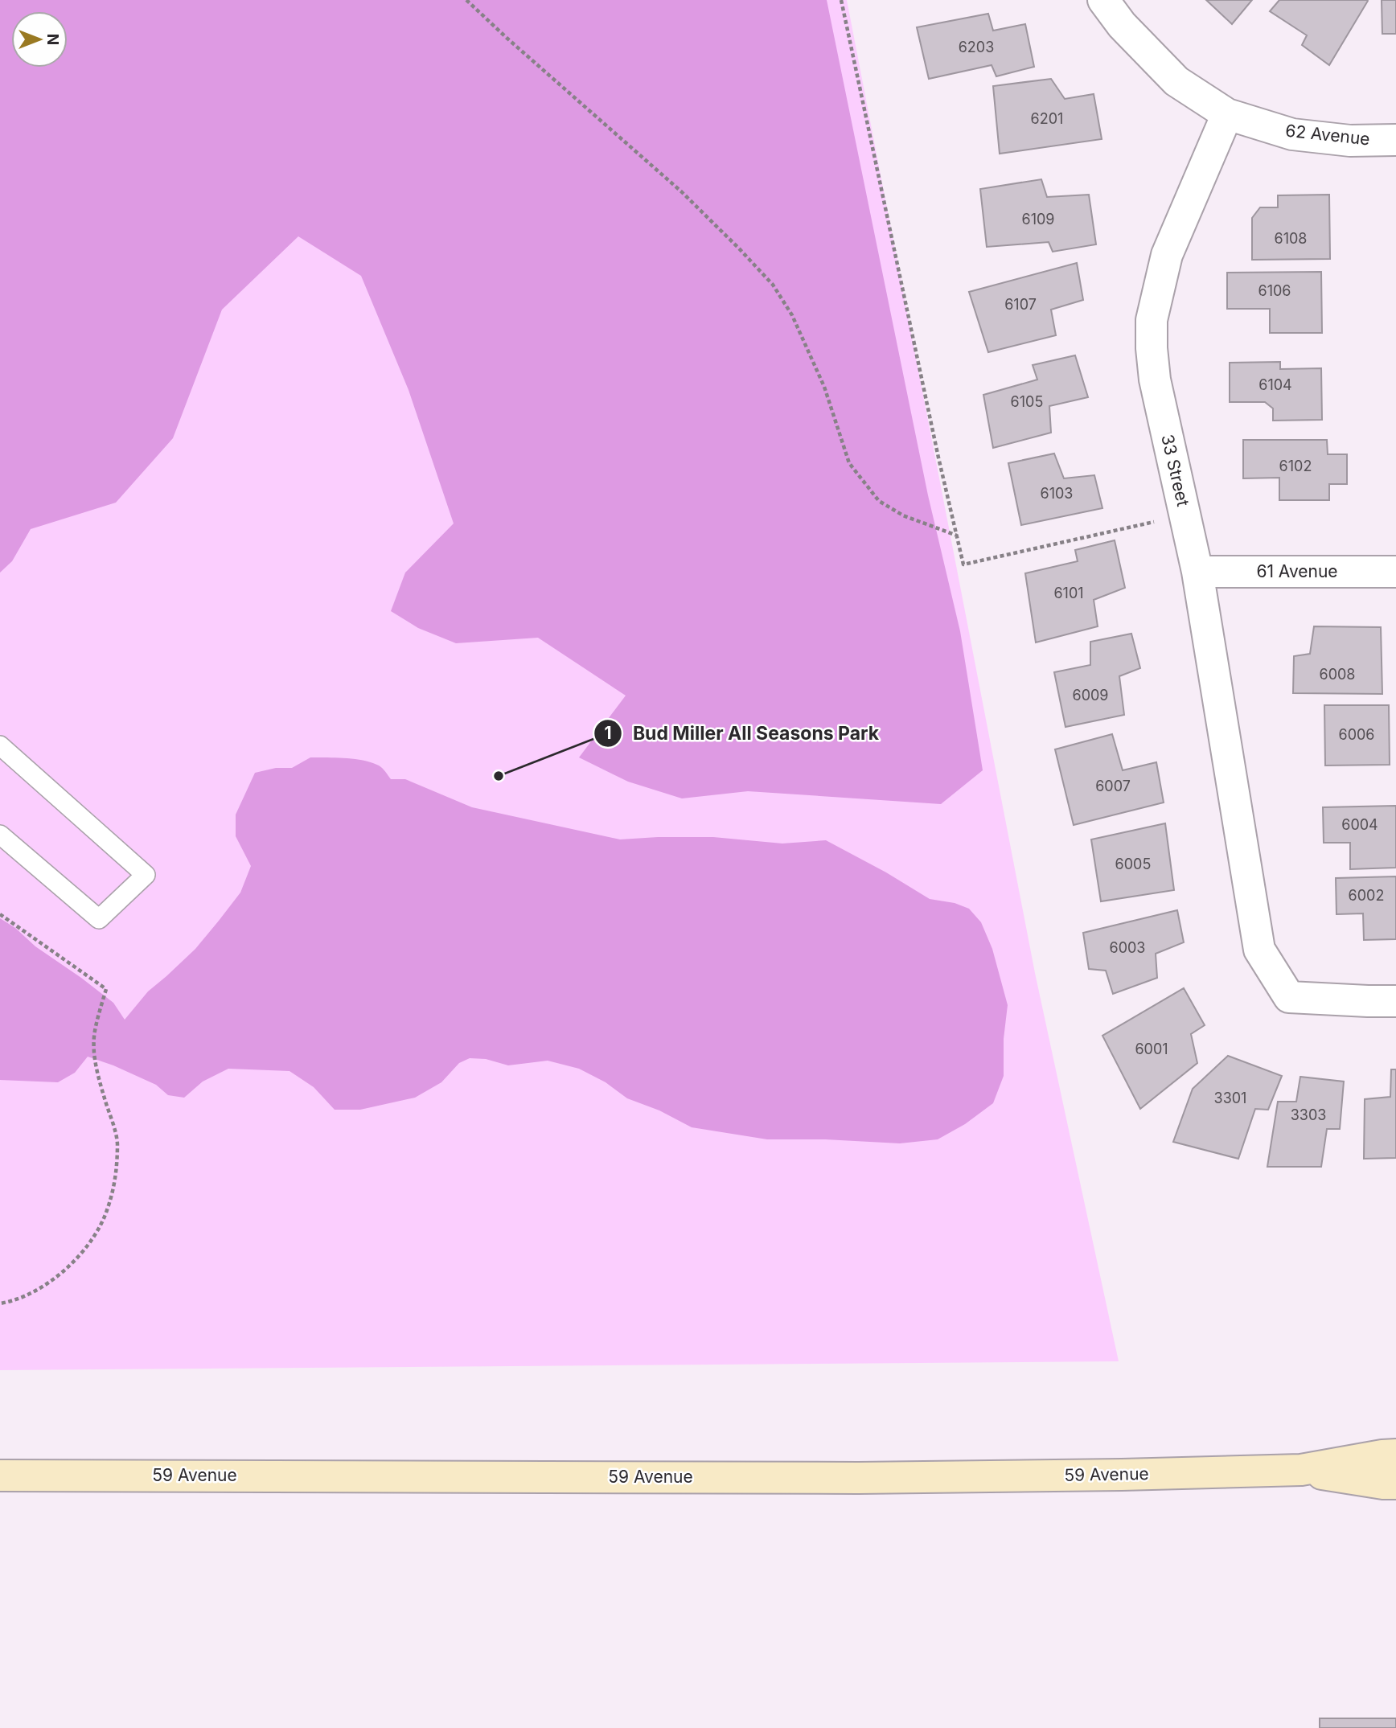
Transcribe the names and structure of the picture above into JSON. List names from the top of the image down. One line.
{"streets":{"main road":["59 Avenue"],"street":["62 Avenue","33 Street","61 Avenue"]},"crossings":[["62 Avenue","33 Street"],["33 Street","61 Avenue"]],"places":["Bud Miller All Seasons Park"],"house_numbers":["6203","6201","6109","6108","6106","6107","6104","6105","6102","6103","6101","6008","6009","6006","6007","6004","6005","6002","6003","6001","3301","3303"],"north":"right"}
